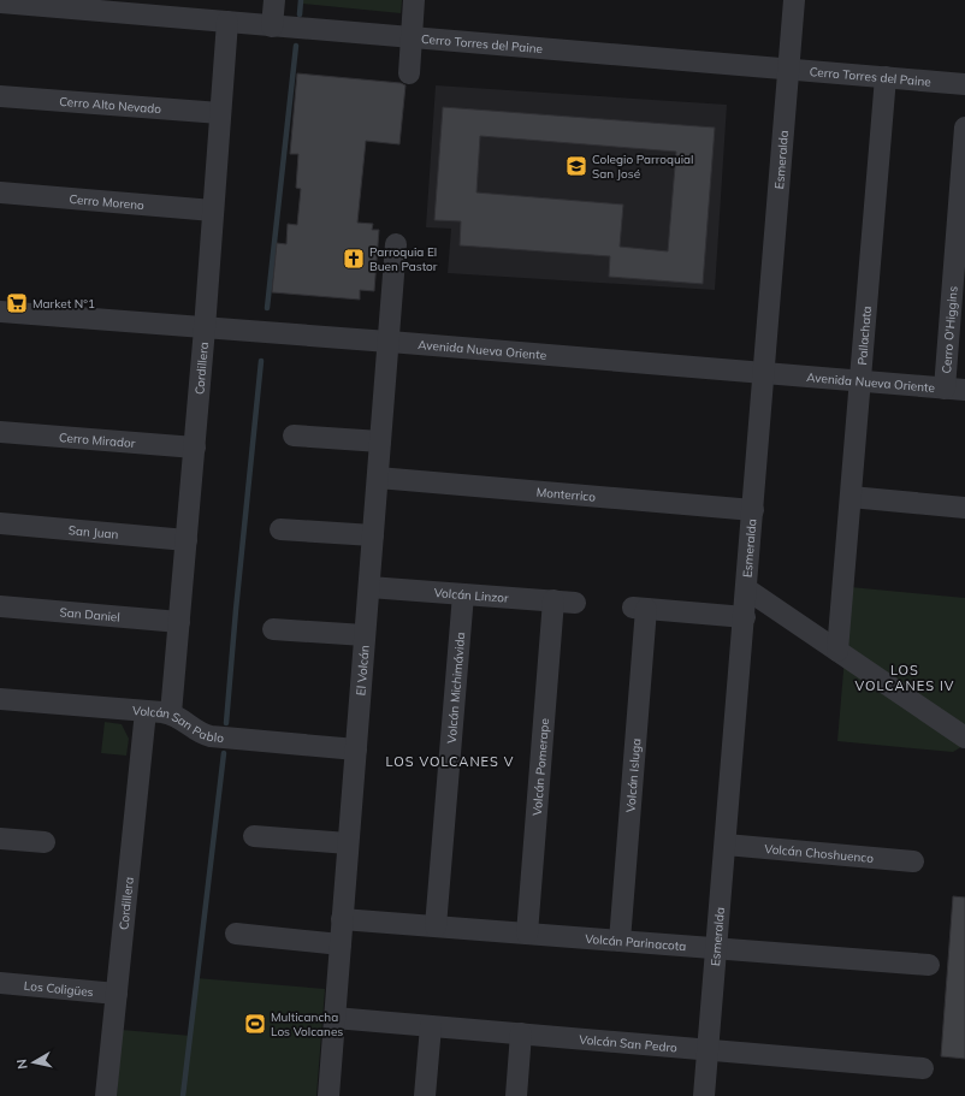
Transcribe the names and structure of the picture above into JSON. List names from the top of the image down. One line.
{"streets":{"street":["Cerro Torres del Paine","Cerro Alto Nevado","Esmeralda","Cerro Moreno","Cerro O'Higgins","Pallachata","Avenida Nueva Oriente","Cordillera","Cerro Mirador","Monterrico","San Juan","Volcán Linzor","San Daniel","El Volcán","Volcán Michimávida","Volcán San Pablo","Volcán Pomerape","Volcán Isluga","Volcán Choshuenco","Volcán Parinacota","Los Coligües","Volcán San Pedro"]},"crossings":[["Cerro Torres del Paine","Esmeralda"],["Cerro Torres del Paine","Pallachata"],["Cerro Torres del Paine","Cordillera"],["Cerro Alto Nevado","Cordillera"],["Esmeralda","Avenida Nueva Oriente"],["Esmeralda","Monterrico"],["Esmeralda","Volcán Isluga"],["Esmeralda","Volcán Choshuenco"],["Esmeralda","Volcán Parinacota"],["Esmeralda","Volcán San Pedro"],["Cerro Moreno","Cordillera"],["Cerro O'Higgins","Avenida Nueva Oriente"],["Pallachata","Avenida Nueva Oriente"],["Avenida Nueva Oriente","Cordillera"],["Avenida Nueva Oriente","El Volcán"],["Cordillera","Cerro Mirador"],["Cordillera","San Juan"],["Cordillera","San Daniel"],["Cordillera","Volcán San Pablo"],["Cordillera","Los Coligües"],["Monterrico","El Volcán"],["Volcán Linzor","El Volcán"],["Volcán Linzor","Volcán Michimávida"],["Volcán Linzor","Volcán Pomerape"],["El Volcán","Volcán San Pablo"],["El Volcán","Volcán Parinacota"],["El Volcán","Volcán San Pedro"],["Volcán Michimávida","Volcán Parinacota"],["Volcán Pomerape","Volcán Parinacota"],["Volcán Isluga","Volcán Parinacota"]],"districts":["LOS VOLCANES IV","LOS VOLCANES V"],"places":{"school or university":["Colegio Parroquial San José"],"church":["Parroquia El Buen Pastor"],"supermarket":["Market N°1"],"sports":["Multicancha Los Volcanes"]},"north":"left"}
